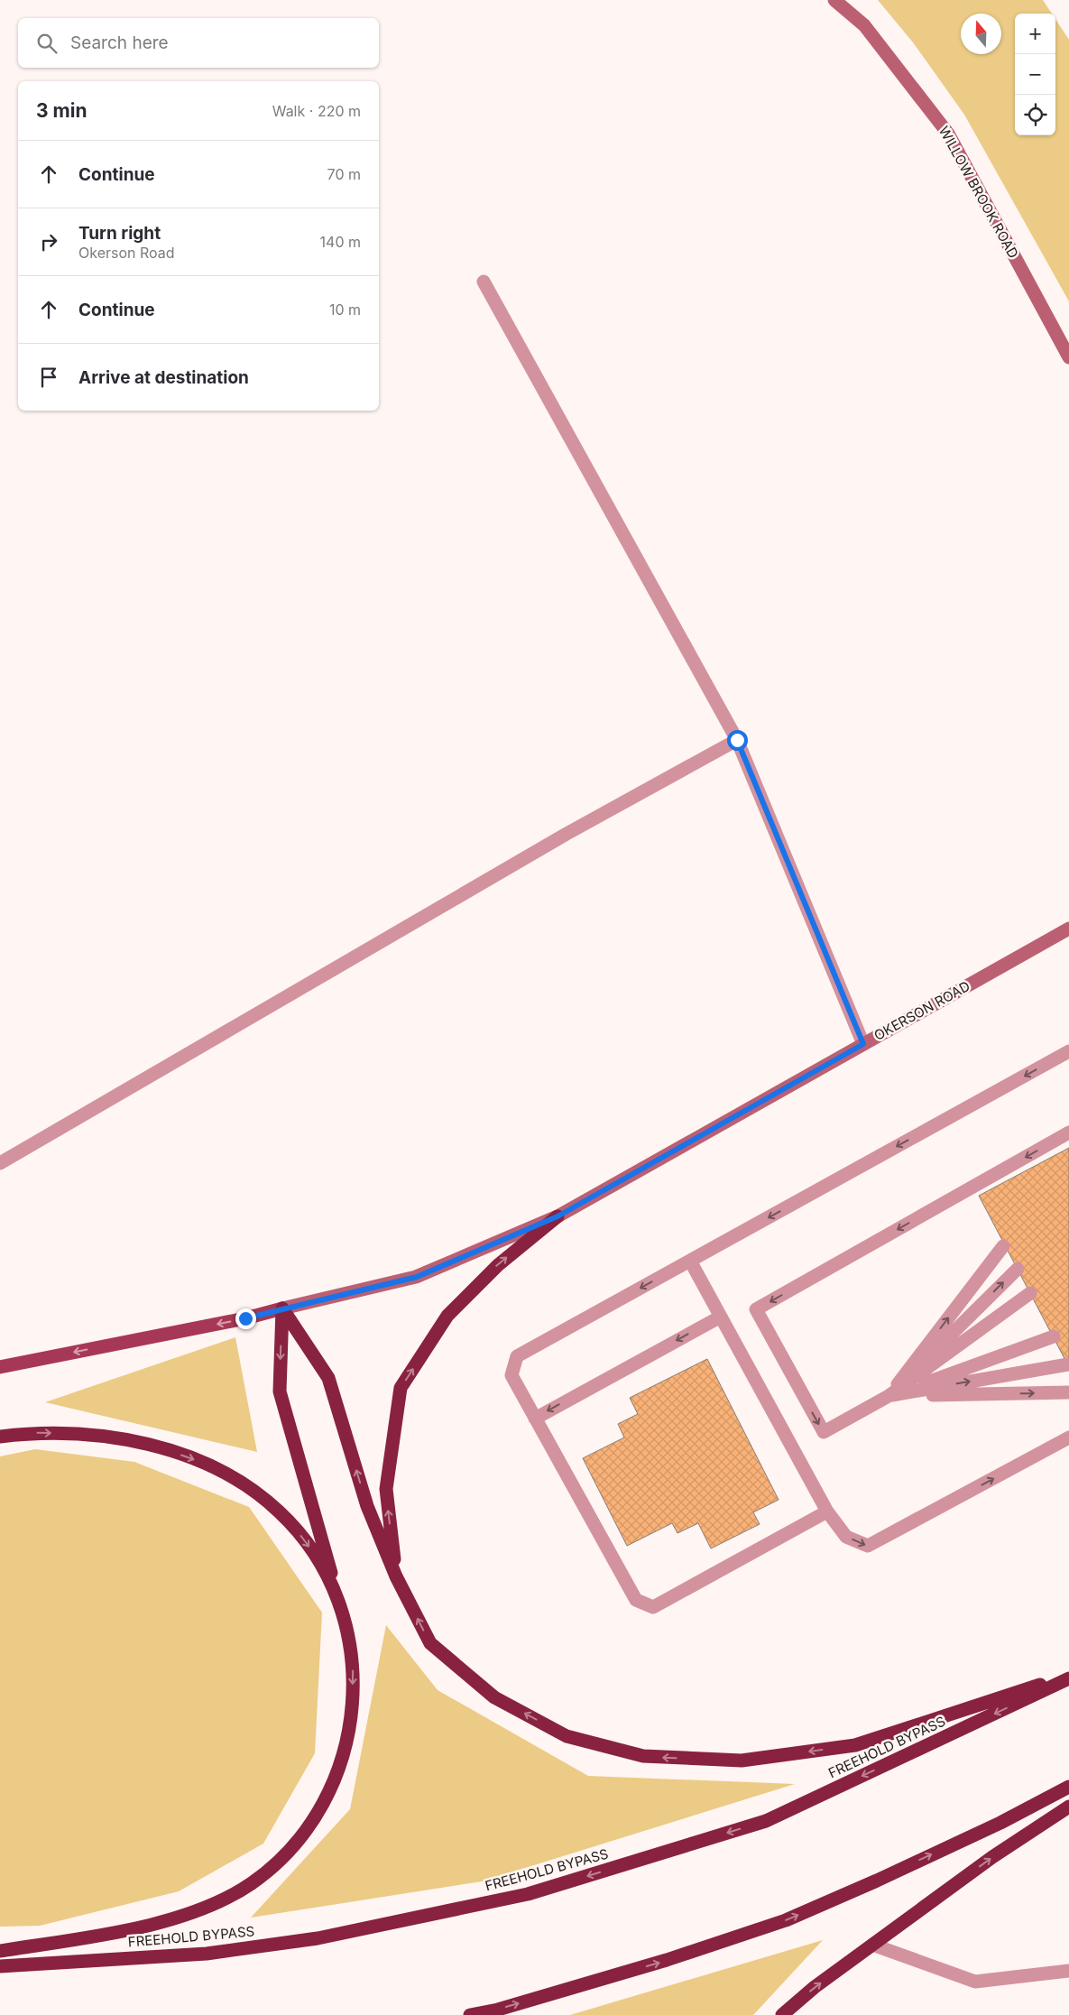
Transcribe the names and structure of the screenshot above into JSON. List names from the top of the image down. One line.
{"streets":{"highway":["FREEHOLD BYPASS"],"street":["WILLOW BROOK ROAD","OKERSON ROAD"]},"north":"top","page":{"map_buttons":["+","−"],"search":"Search here","heading":["3 min","Walk · 220 m"],"list":[["Continue","70 m"],["Turn right","Okerson Road","140 m"],["Continue","10 m"],"Arrive at destination"]}}
